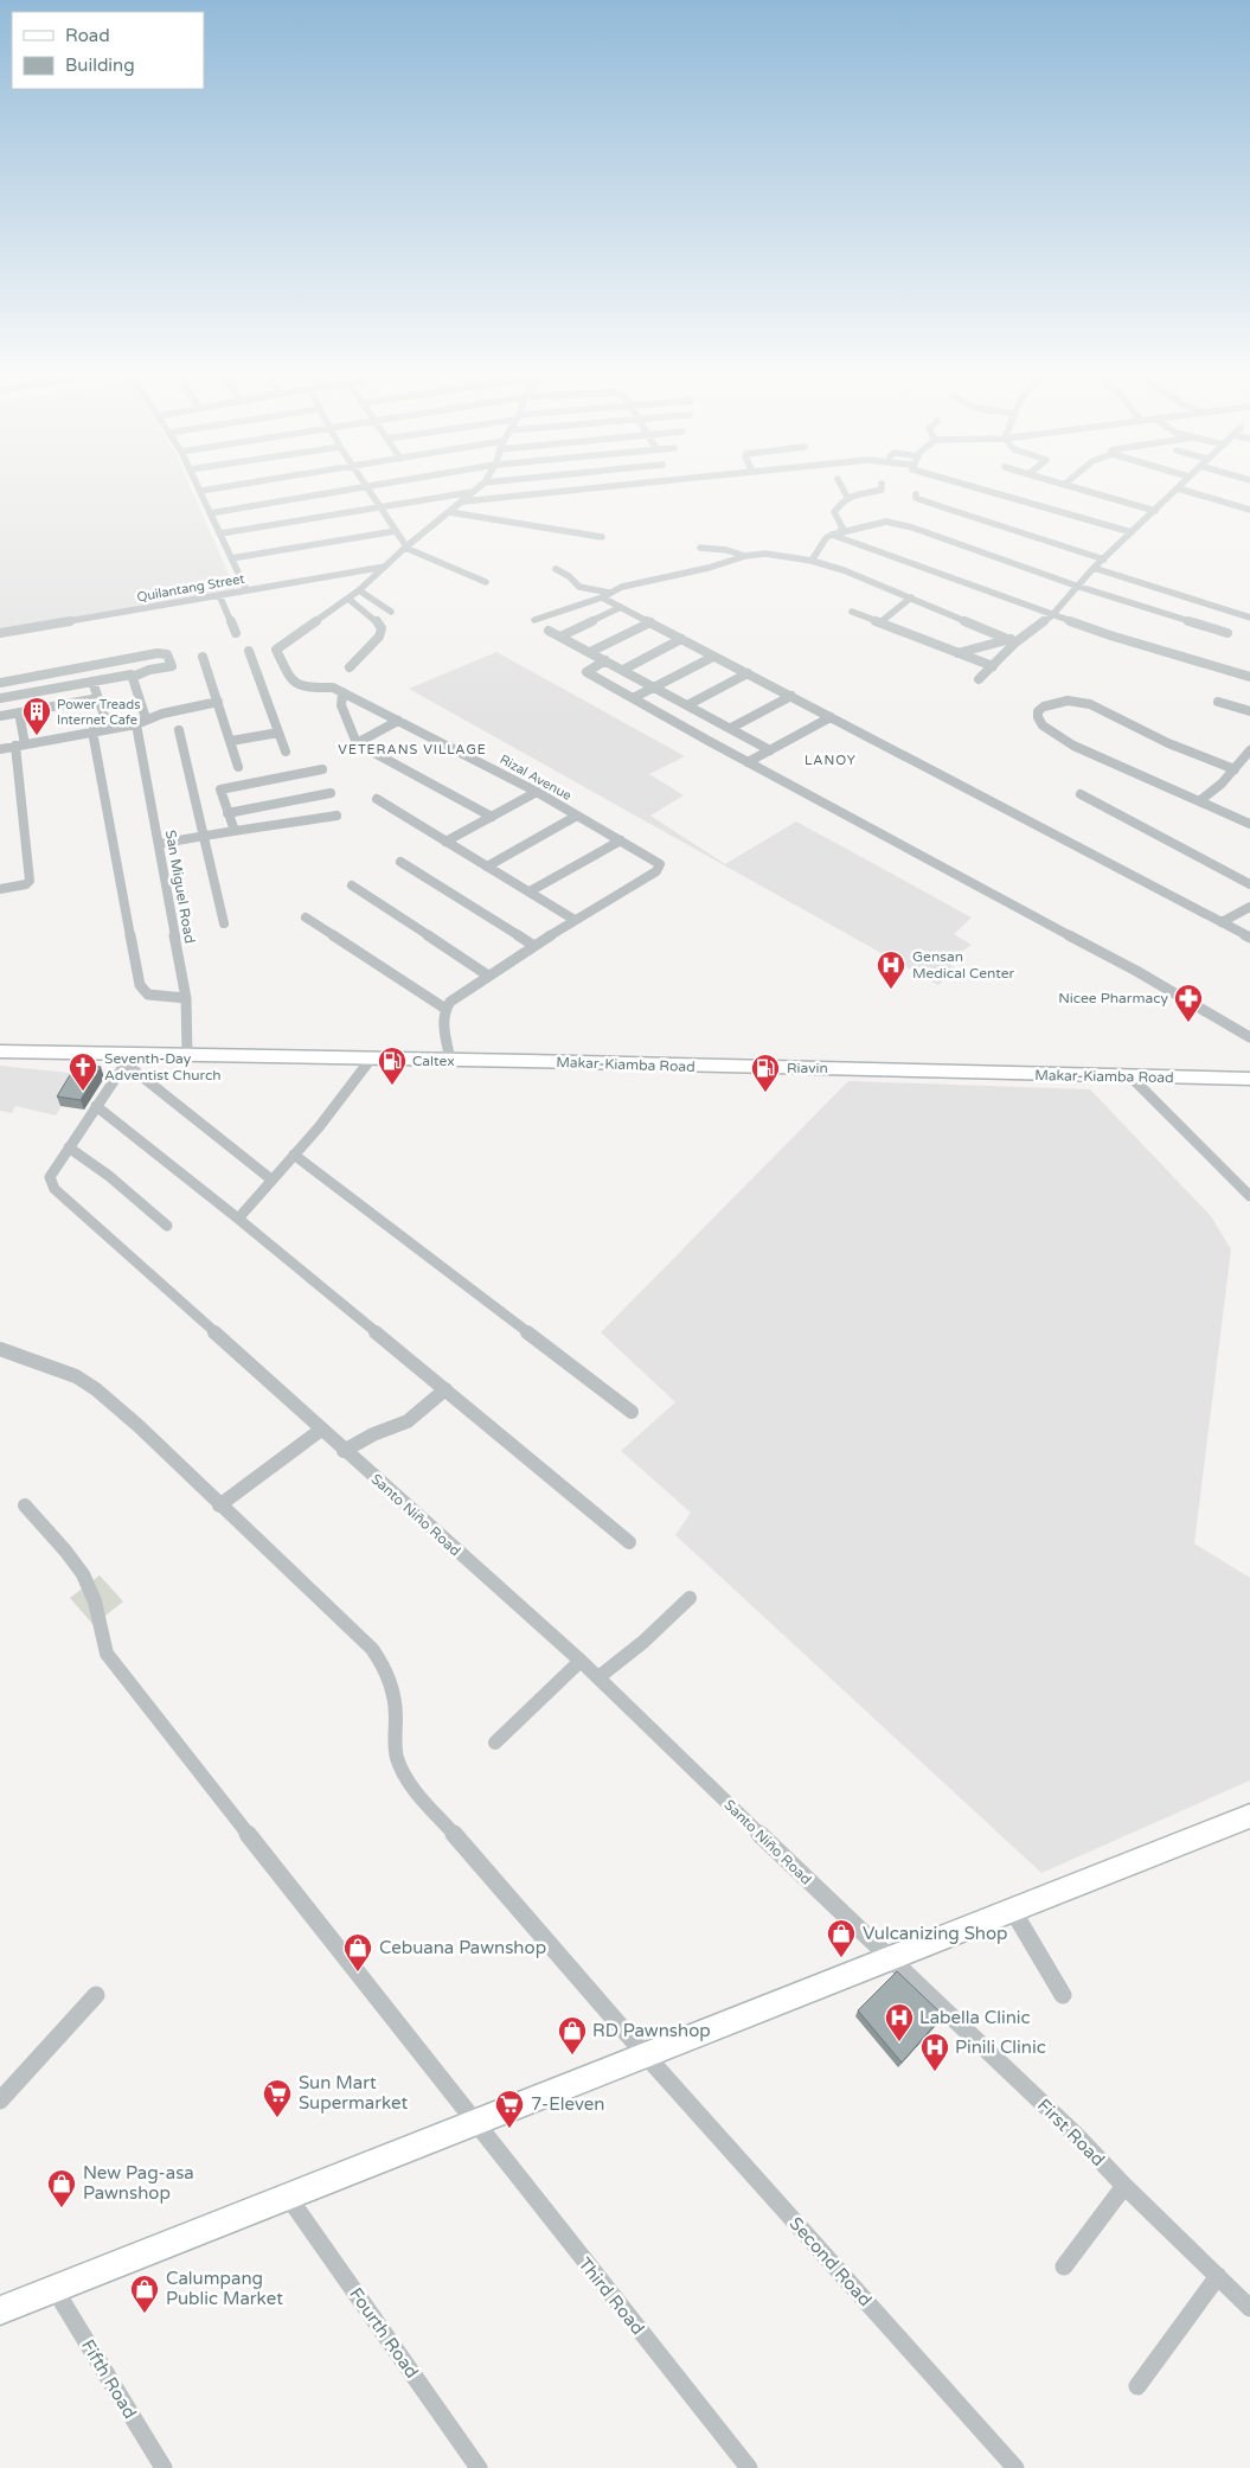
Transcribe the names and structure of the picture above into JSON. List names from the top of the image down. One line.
{"streets":{"main road":["Makar-Kiamba Road"],"street":["Quilantang Street","Rizal Avenue","San Miguel Road","Santo Niño Road","First Road","Second Road","Third Road","Fourth Road","Fifth Road"]},"crossings":[["San Miguel Road","Makar-Kiamba Road"],["Makar-Kiamba Road","Santo Niño Road"],["Santo Niño Road","First Road"]],"districts":["VETERANS VILLAGE","LANOY"],"places":{"building":["Power Treads Internet Cafe"],"hospital":["Gensan Medical Center","Labella Clinic","Pinili Clinic"],"pharmacy":["Nicee Pharmacy"],"fuel station":["Caltex","Riavin"],"church":["Seventh-Day Adventist Church"],"shop":["Vulcanizing Shop","Cebuana Pawnshop","RD Pawnshop","New Pag-asa Pawnshop","Calumpang Public Market"],"supermarket":["Sun Mart Supermarket","7-Eleven"]},"legend":["Road","Building"]}
